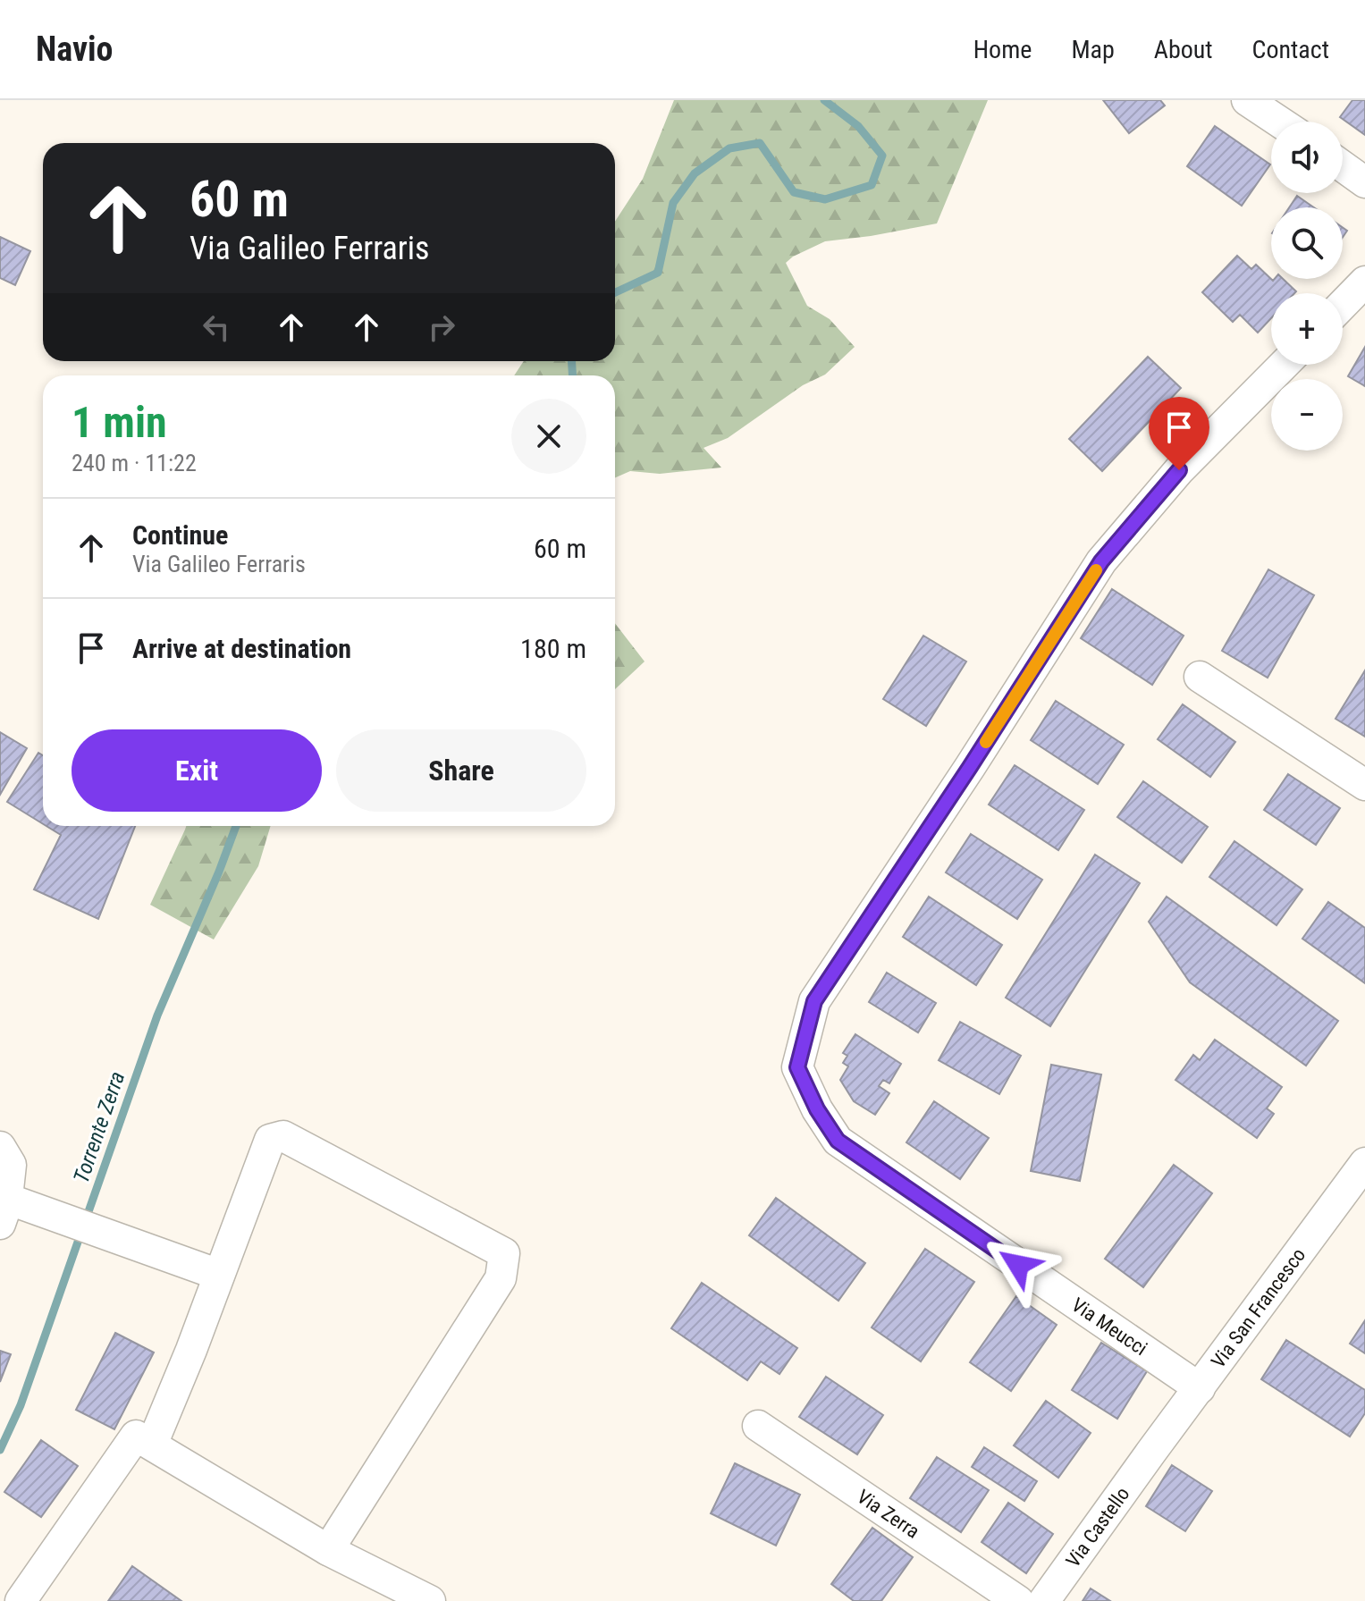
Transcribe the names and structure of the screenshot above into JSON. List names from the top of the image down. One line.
{"streets":{"street":["Via San Francesco","Via Meucci","Via Zerra","Via Castello"]},"crossings":[["Via San Francesco","Via Meucci"],["Via San Francesco","Via Castello"]],"water":["Torrente Zerra"],"page":{"header":"Navio","nav":["Home","Map","About","Contact"],"map_buttons":["+","−"],"turn":["60 m","Via Galileo Ferraris"],"heading":["1 min","240 m · 11:22"],"list":[{"name":"Continue","note":"Via Galileo Ferraris","value":"60 m"},{"name":"Arrive at destination","value":"180 m"}],"buttons":["Exit","Share"]}}
